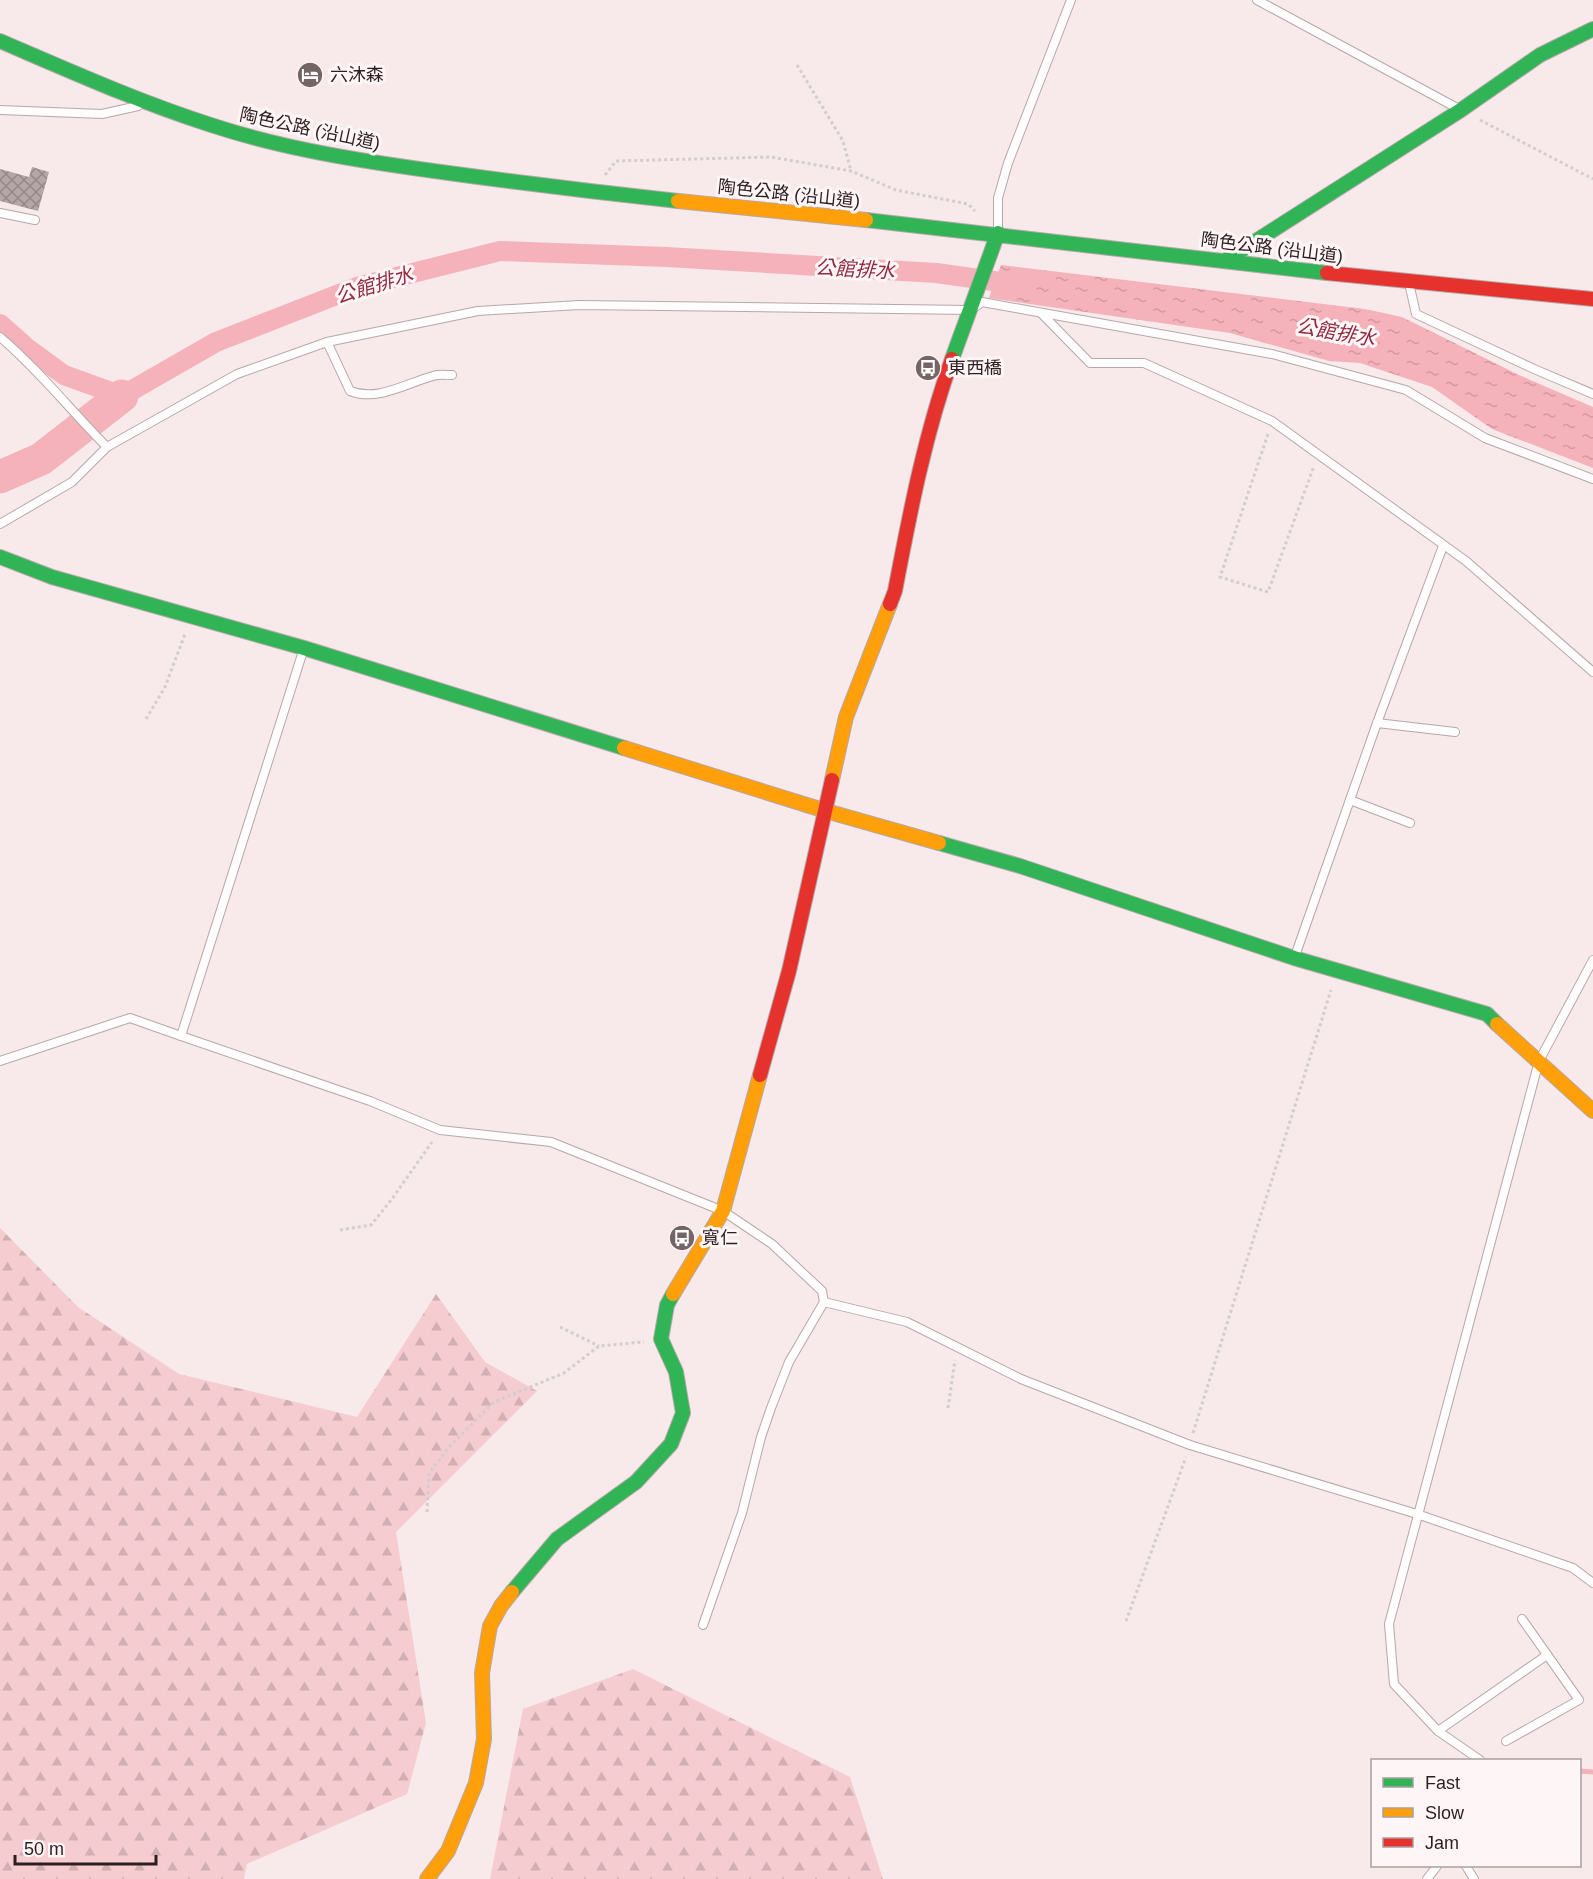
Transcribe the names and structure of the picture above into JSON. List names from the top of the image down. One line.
{"streets":{"street":["陶色公路 (沿山道)"]},"water":["公館排水"],"places":{"hotel":["六沐森"],"bus stop":["東西橋","寬仁"]},"legend":["Fast","Slow","Jam"],"scale_bar":"50 m"}
